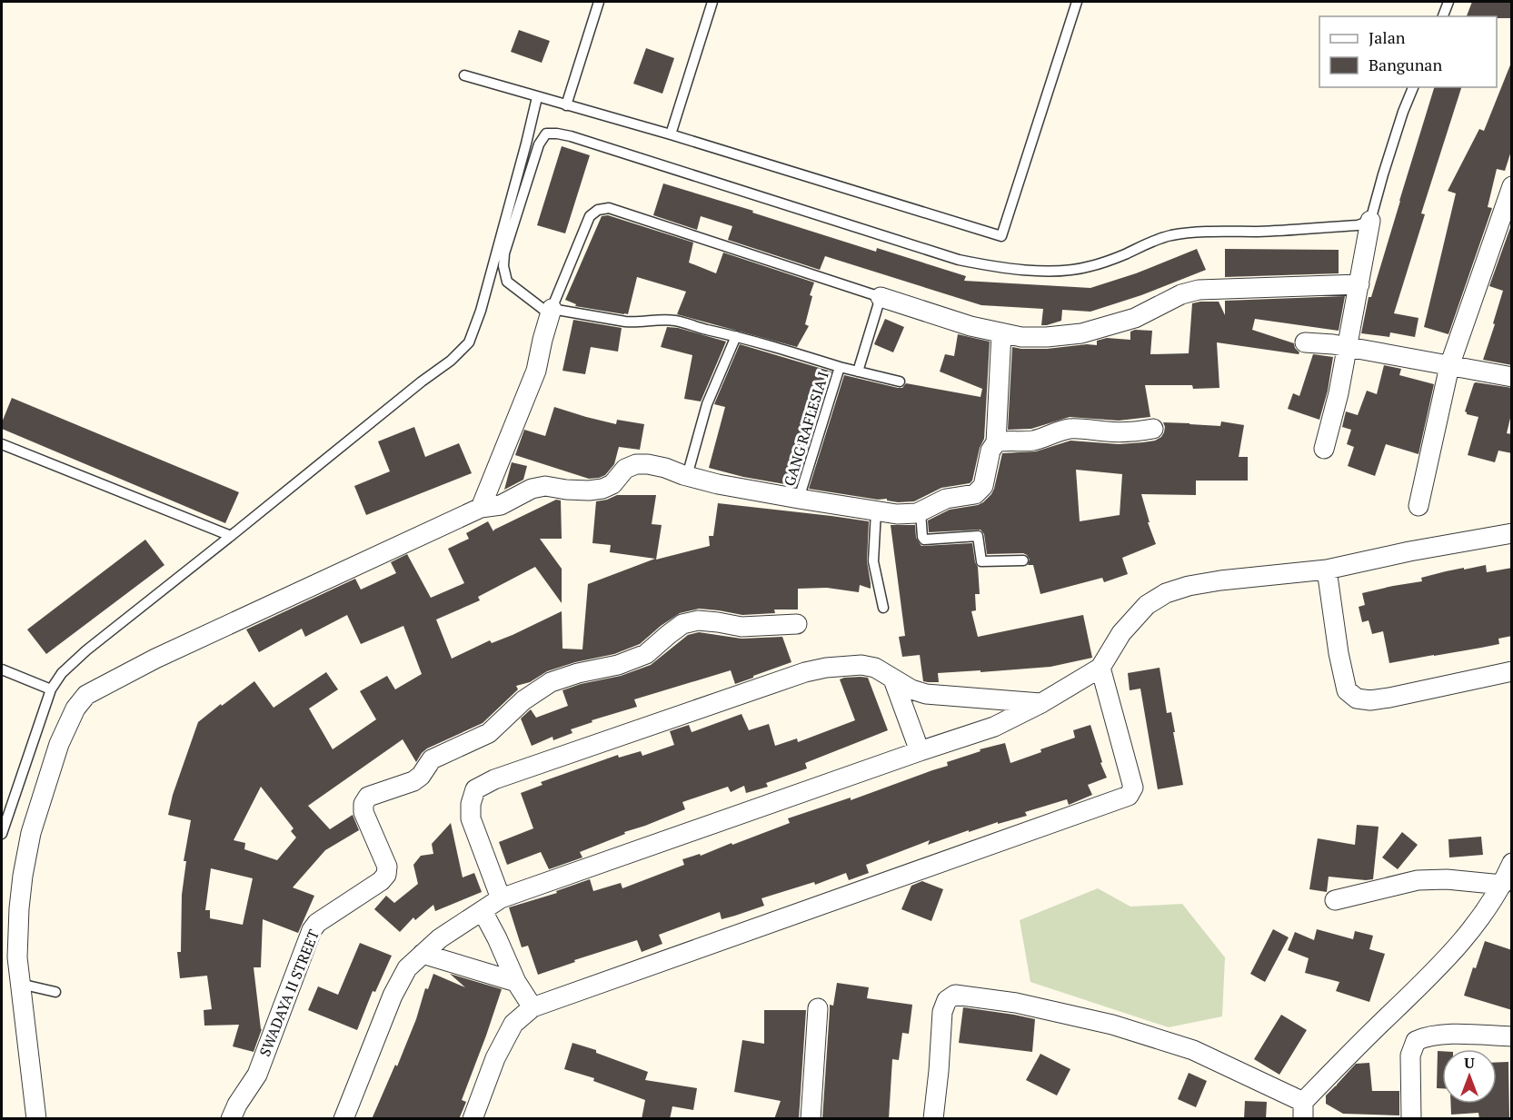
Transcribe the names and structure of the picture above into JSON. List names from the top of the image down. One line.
{"streets":{"street":["SWADAYA II STREET"],"lane":["GANG RAFLESIA I"]},"legend":["Jalan","Bangunan"],"north":"top"}
